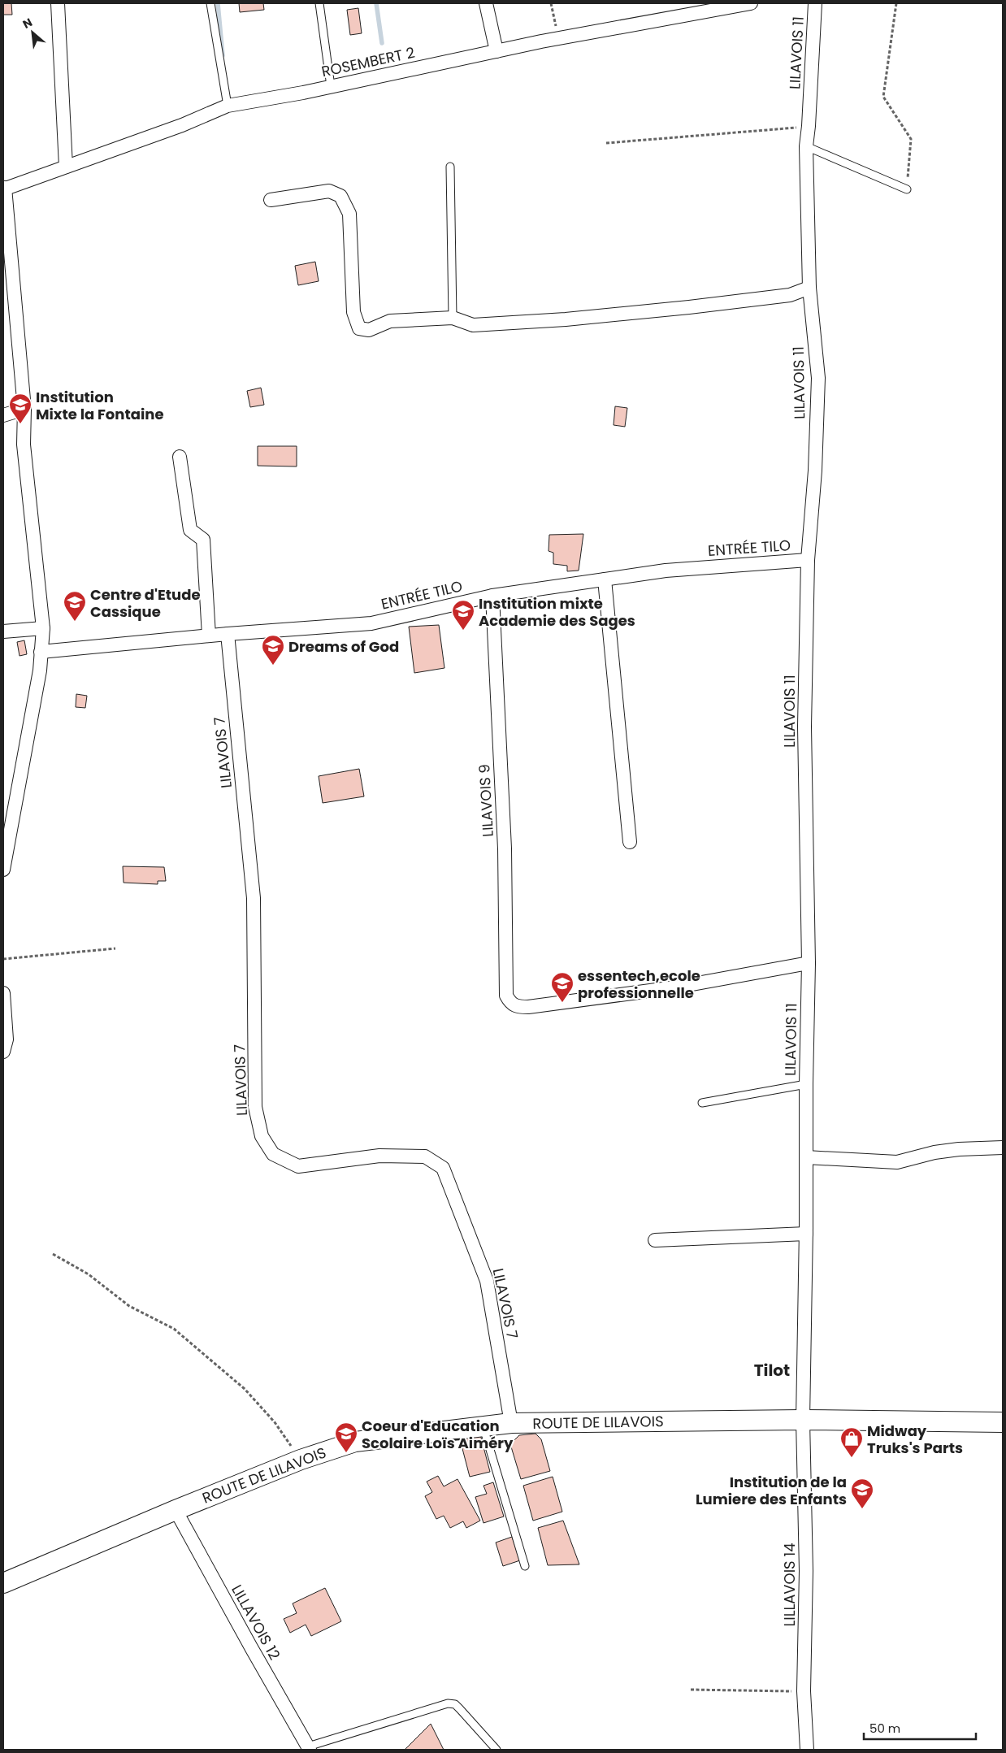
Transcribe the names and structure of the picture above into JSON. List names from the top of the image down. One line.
{"streets":{"main road":["ROUTE DE LILAVOIS"],"street":["LILAVOIS 11","ROSEMBERT 2","ENTRÉE TILO","LILAVOIS 7","LILAVOIS 9","LILLAVOIS 14","LILLAVOIS 12"]},"crossings":[["LILAVOIS 11","ENTRÉE TILO"],["LILAVOIS 11","LILAVOIS 9"],["LILAVOIS 11","ROUTE DE LILAVOIS"],["LILAVOIS 11","LILLAVOIS 14"],["ENTRÉE TILO","LILAVOIS 7"],["ENTRÉE TILO","LILAVOIS 9"],["LILAVOIS 7","ROUTE DE LILAVOIS"],["ROUTE DE LILAVOIS","LILLAVOIS 14"],["ROUTE DE LILAVOIS","LILLAVOIS 12"]],"districts":["Tilot"],"places":{"school or university":["Institution Mixte la Fontaine","Centre d'Etude Cassique","Institution mixte Academie des Sages","Dreams of God","essentech,ecole professionnelle","Coeur d'Education Scolaire Loïs Aiméry","Institution de la Lumiere des Enfants"],"shop":["Midway Truks's Parts"]},"scale_bar":"50 m","north":"top left"}
